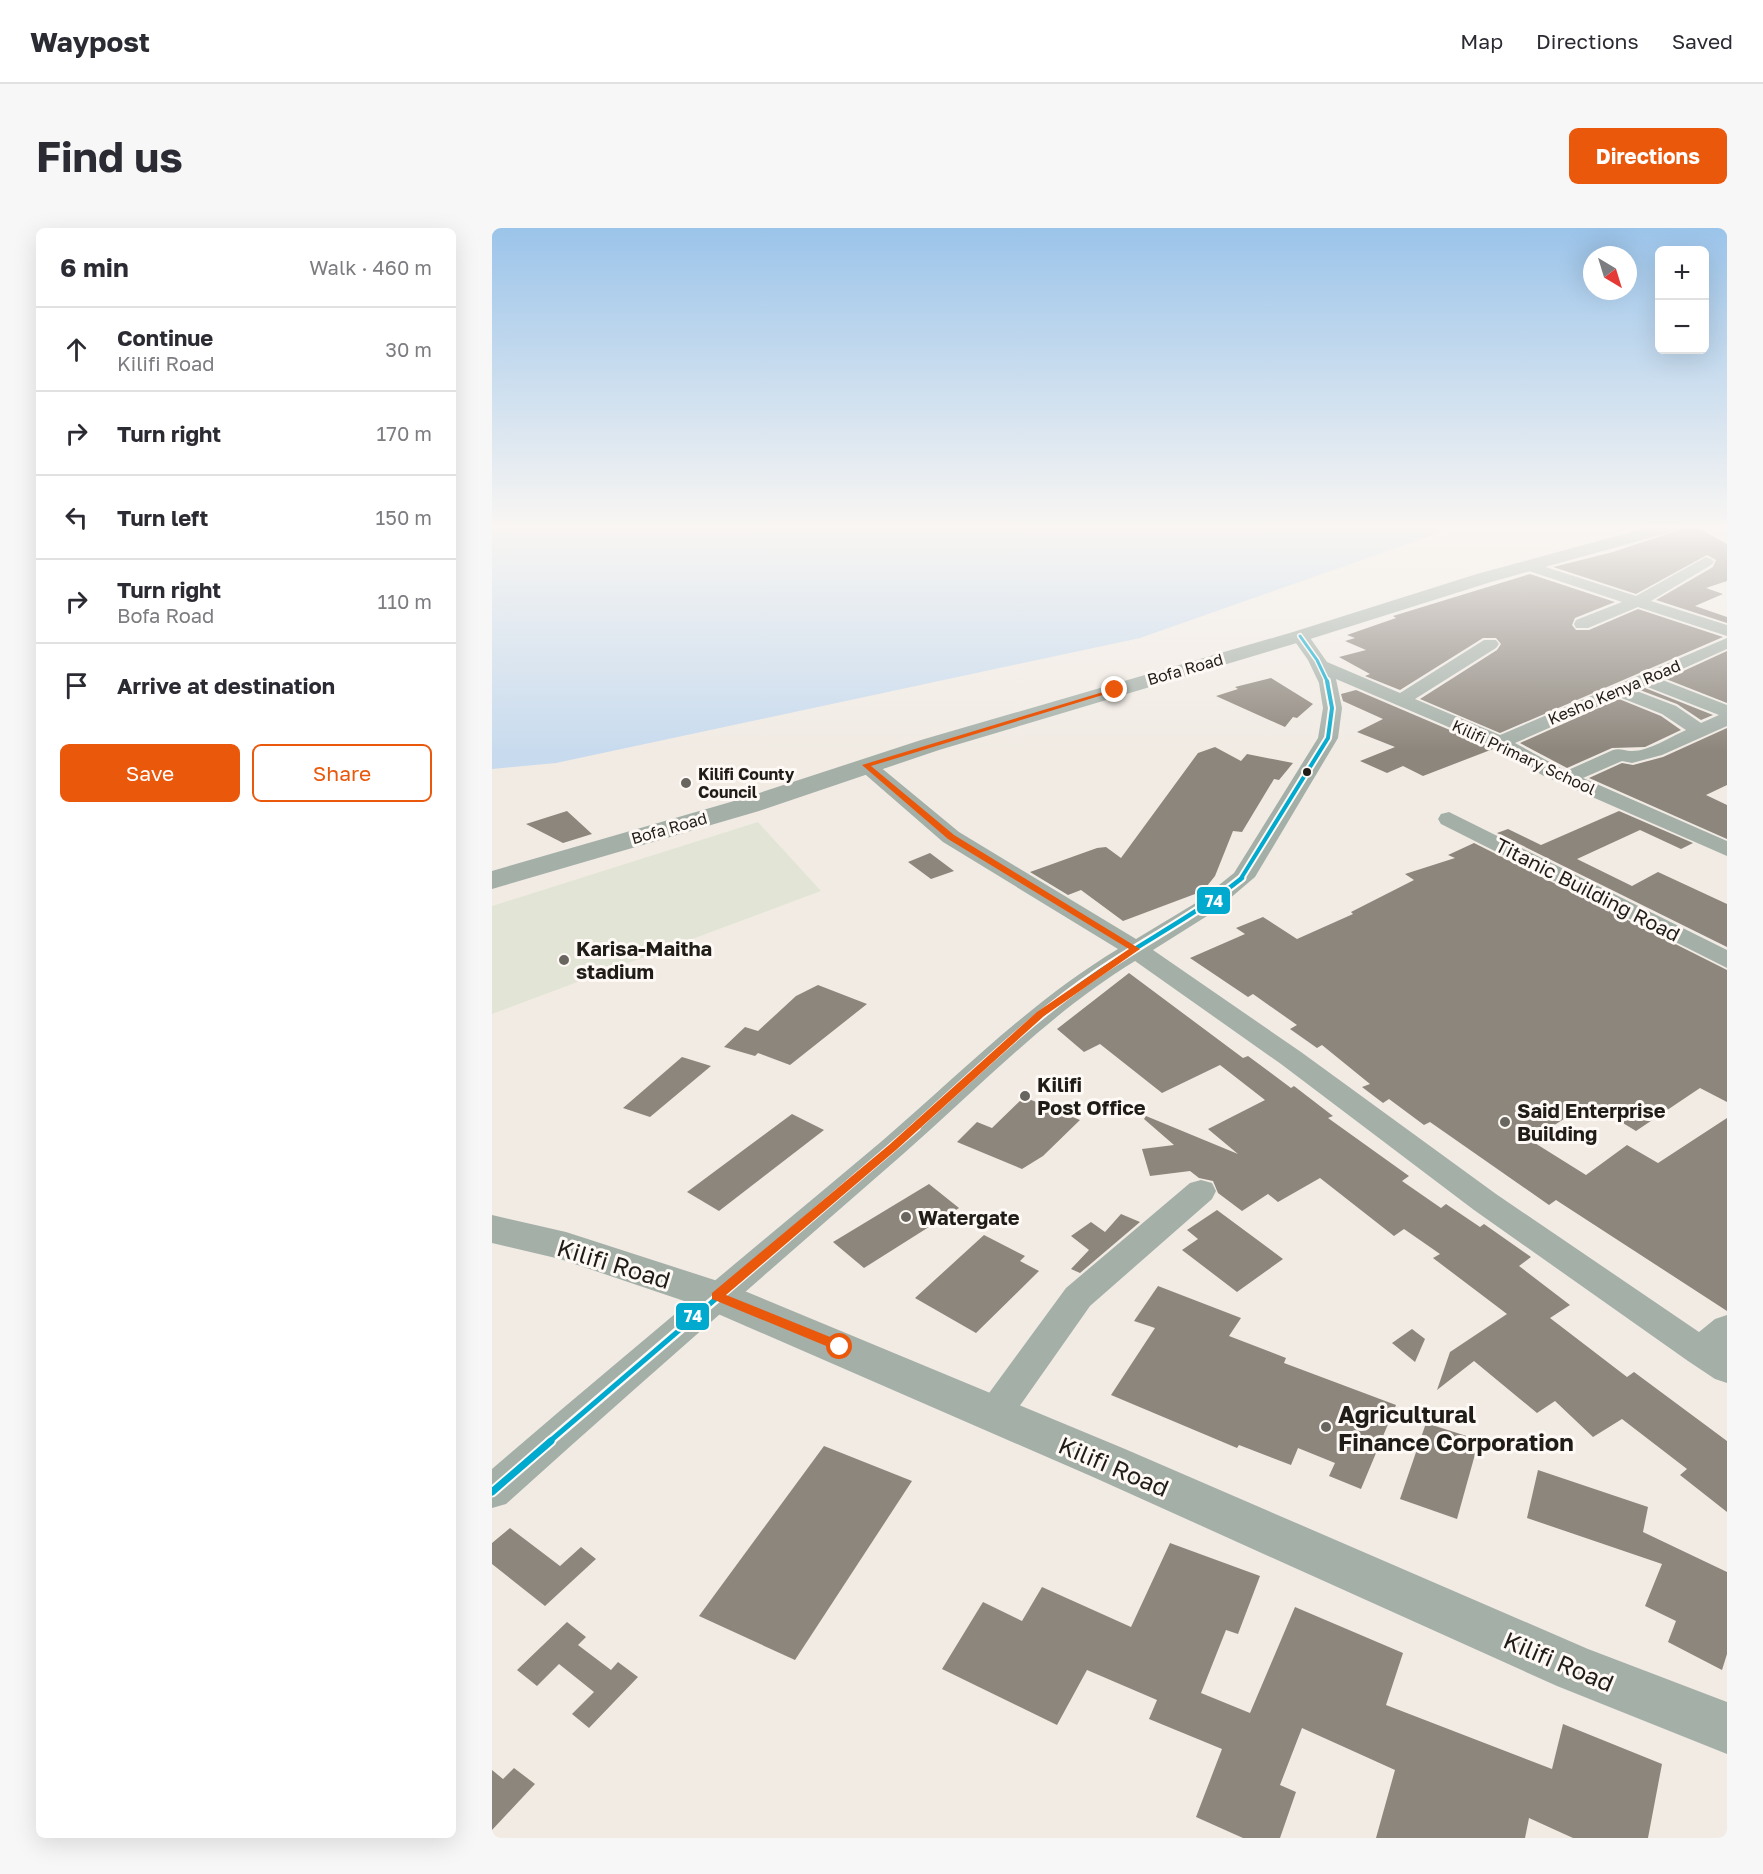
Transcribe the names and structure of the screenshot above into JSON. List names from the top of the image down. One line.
{"streets":{"street":["Bofa Road","Kesho Kenya Road","Kilifi Primary School","Titanic Building Road","Kilifi Road"]},"crossings":[["Bofa Road","Kilifi Primary School"],["Kesho Kenya Road","Kilifi Primary School"]],"places":["Kilifi County Council","Karisa-Maitha stadium","Kilifi Post Office","Said Enterprise Building","Watergate","Agricultural Finance Corporation"],"lines":["transit line 74"],"north":"bottom right","page":{"header":"Waypost","nav":["Map","Directions","Saved"],"buttons":["Directions",["Save","Share"]],"title":"Find us","heading":["6 min","Walk · 460 m"],"map_buttons":["+","−"],"list":[["Continue","Kilifi Road","30 m"],["Turn right","170 m"],["Turn left","150 m"],["Turn right","Bofa Road","110 m"],"Arrive at destination"]}}
